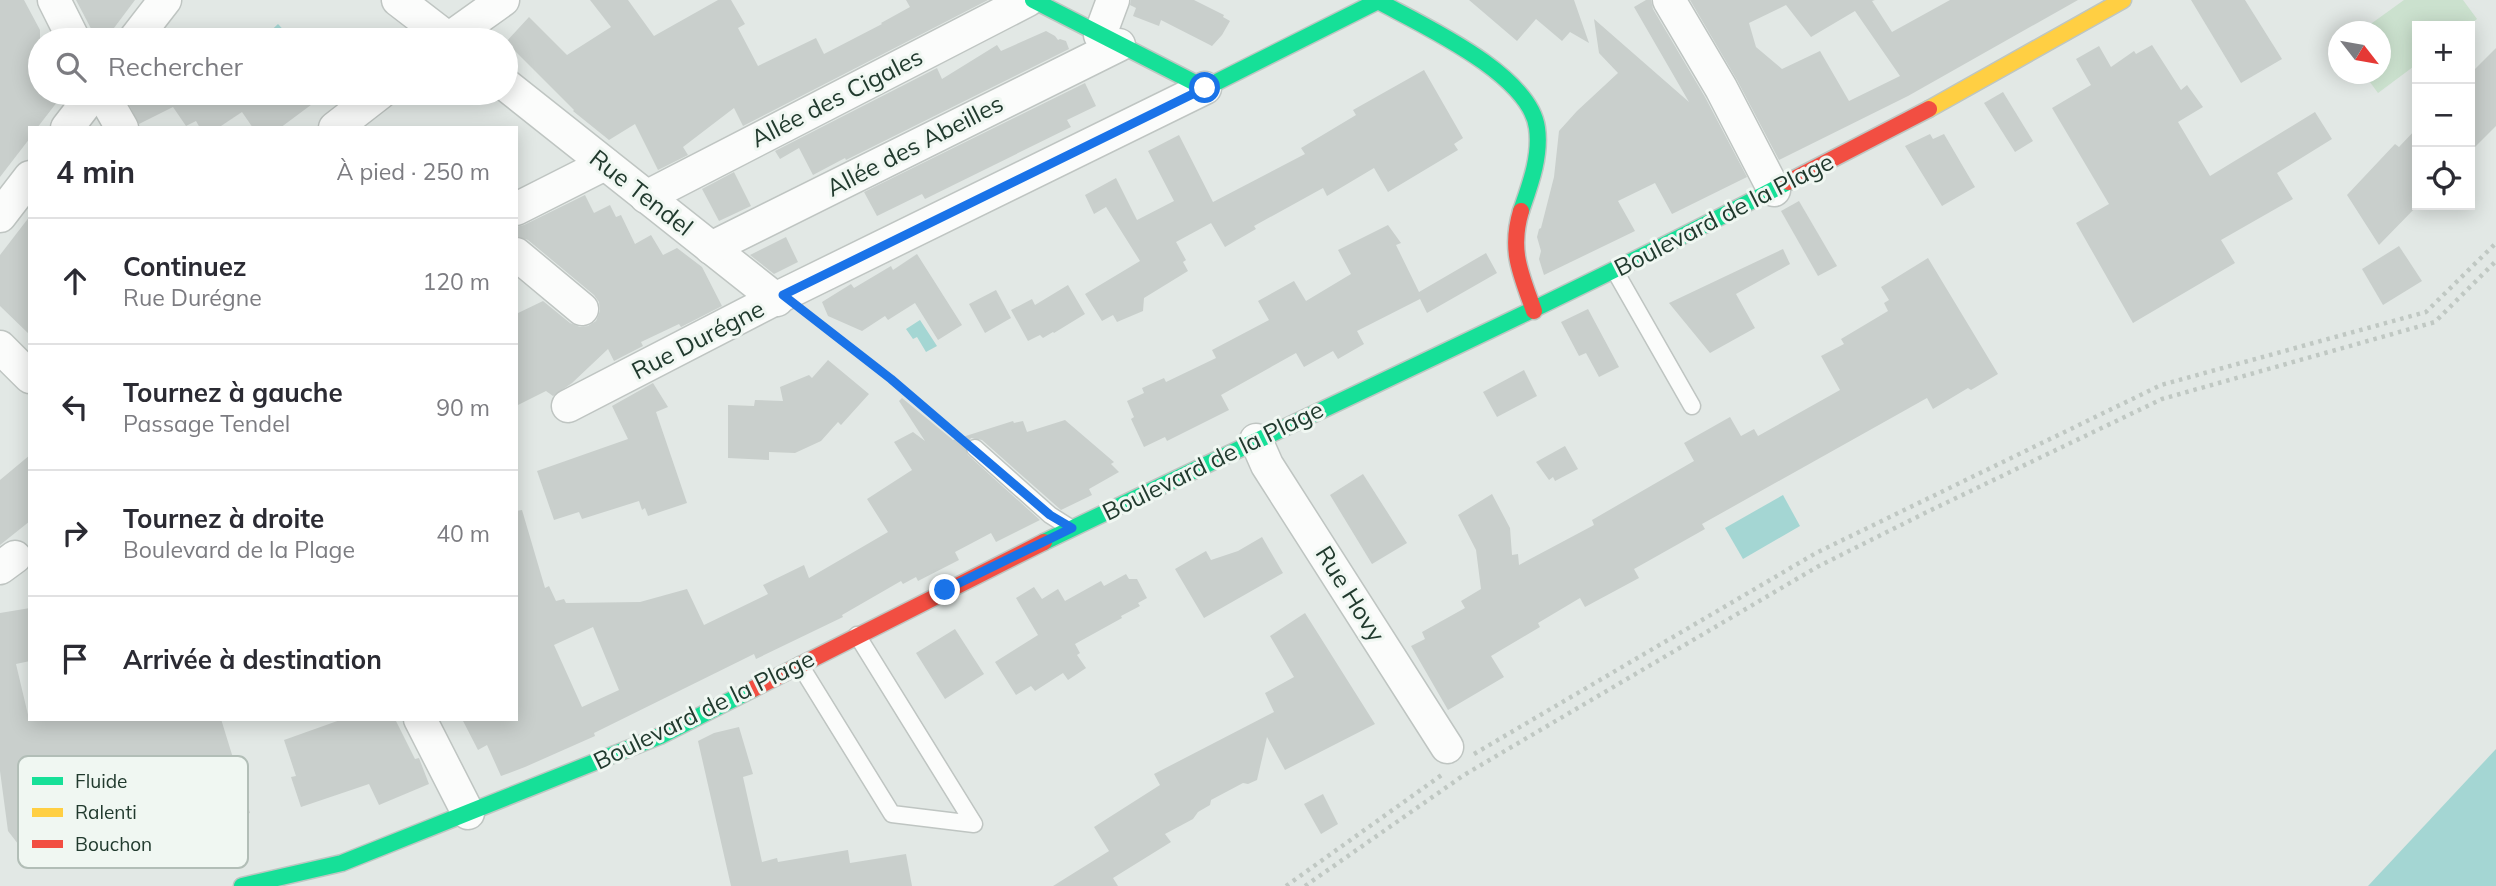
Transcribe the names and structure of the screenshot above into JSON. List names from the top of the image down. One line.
{"streets":{"main road":["Boulevard de la Plage"],"street":["Allée des Cigales","Allée des Abeilles","Rue Tendel","Rue Durégne","Rue Hovy"]},"crossings":[["Allée des Cigales","Rue Tendel"],["Allée des Abeilles","Rue Tendel"],["Rue Tendel","Rue Durégne"],["Boulevard de la Plage","Rue Hovy"]],"legend":["Fluide","Ralenti","Bouchon"],"north":"bottom right","page":{"map_buttons":["+","−"],"search":"Rechercher","heading":["4 min","À pied · 250 m"],"list":[["Continuez","Rue Durégne","120 m"],["Tournez à gauche","Passage Tendel","90 m"],["Tournez à droite","Boulevard de la Plage","40 m"],"Arrivée à destination"]}}
